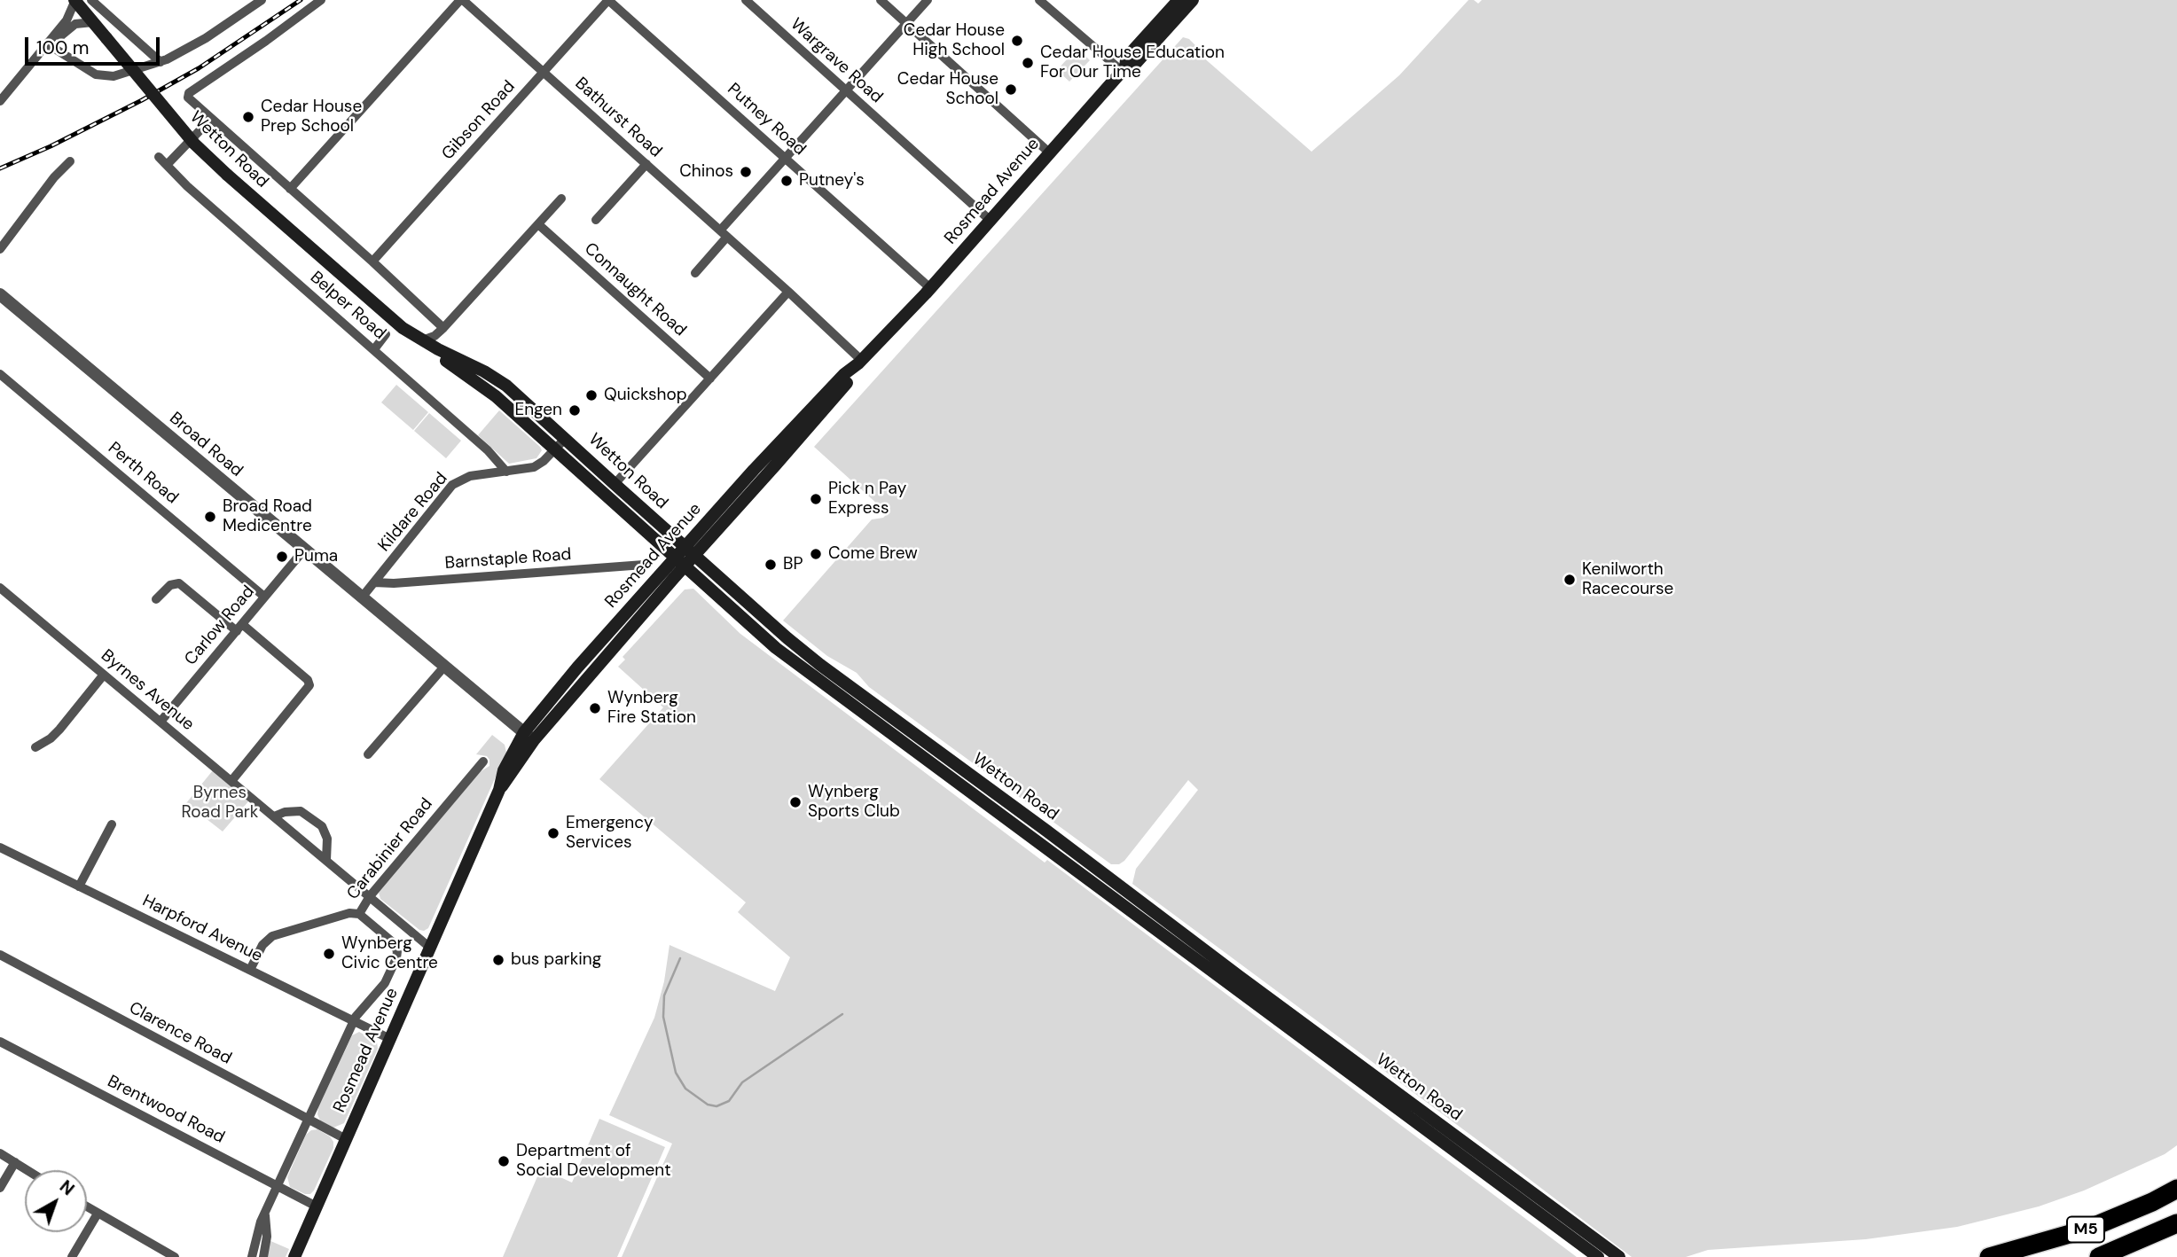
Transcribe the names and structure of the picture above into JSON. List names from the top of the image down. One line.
{"streets":{"highway":["M5"],"main road":["Wetton Road","Rosmead Avenue"],"street":["Wargrave Road","Bathurst Road","Putney Road","Gibson Road","Connaught Road","Belper Road","Broad Road","Perth Road","Kildare Road","Barnstaple Road","Carlow Road","Byrnes Avenue","Carabinier Road","Harpford Avenue","Clarence Road","Brentwood Road"]},"crossings":[["Wargrave Road","Rosmead Avenue"],["Bathurst Road","Gibson Road"],["Bathurst Road","Rosmead Avenue"],["Putney Road","Gibson Road"],["Putney Road","Rosmead Avenue"],["Gibson Road","Wetton Road"],["Wetton Road","Rosmead Avenue"],["Wetton Road","Kildare Road"],["Rosmead Avenue","Broad Road"],["Rosmead Avenue","Byrnes Avenue"],["Rosmead Avenue","Carabinier Road"],["Rosmead Avenue","Harpford Avenue"],["Rosmead Avenue","Clarence Road"],["Rosmead Avenue","Brentwood Road"],["Belper Road","Kildare Road"],["Broad Road","Kildare Road"],["Broad Road","Carlow Road"],["Perth Road","Carlow Road"],["Kildare Road","Barnstaple Road"],["Carlow Road","Byrnes Avenue"],["Byrnes Avenue","Carabinier Road"],["Carabinier Road","Harpford Avenue"]],"parks":["Byrnes Road Park"],"places":["Cedar House High School","Cedar House Education For Our Time","Cedar House School","Cedar House Prep School","Chinos","Putney's","Quickshop","Engen","Pick n Pay Express","Broad Road Medicentre","Come Brew","Puma","BP","Kenilworth Racecourse","Wynberg Fire Station","Wynberg Sports Club","Emergency Services","Wynberg Civic Centre","bus parking","Department of Social Development"],"scale_bar":"100 m","north":"top right"}
